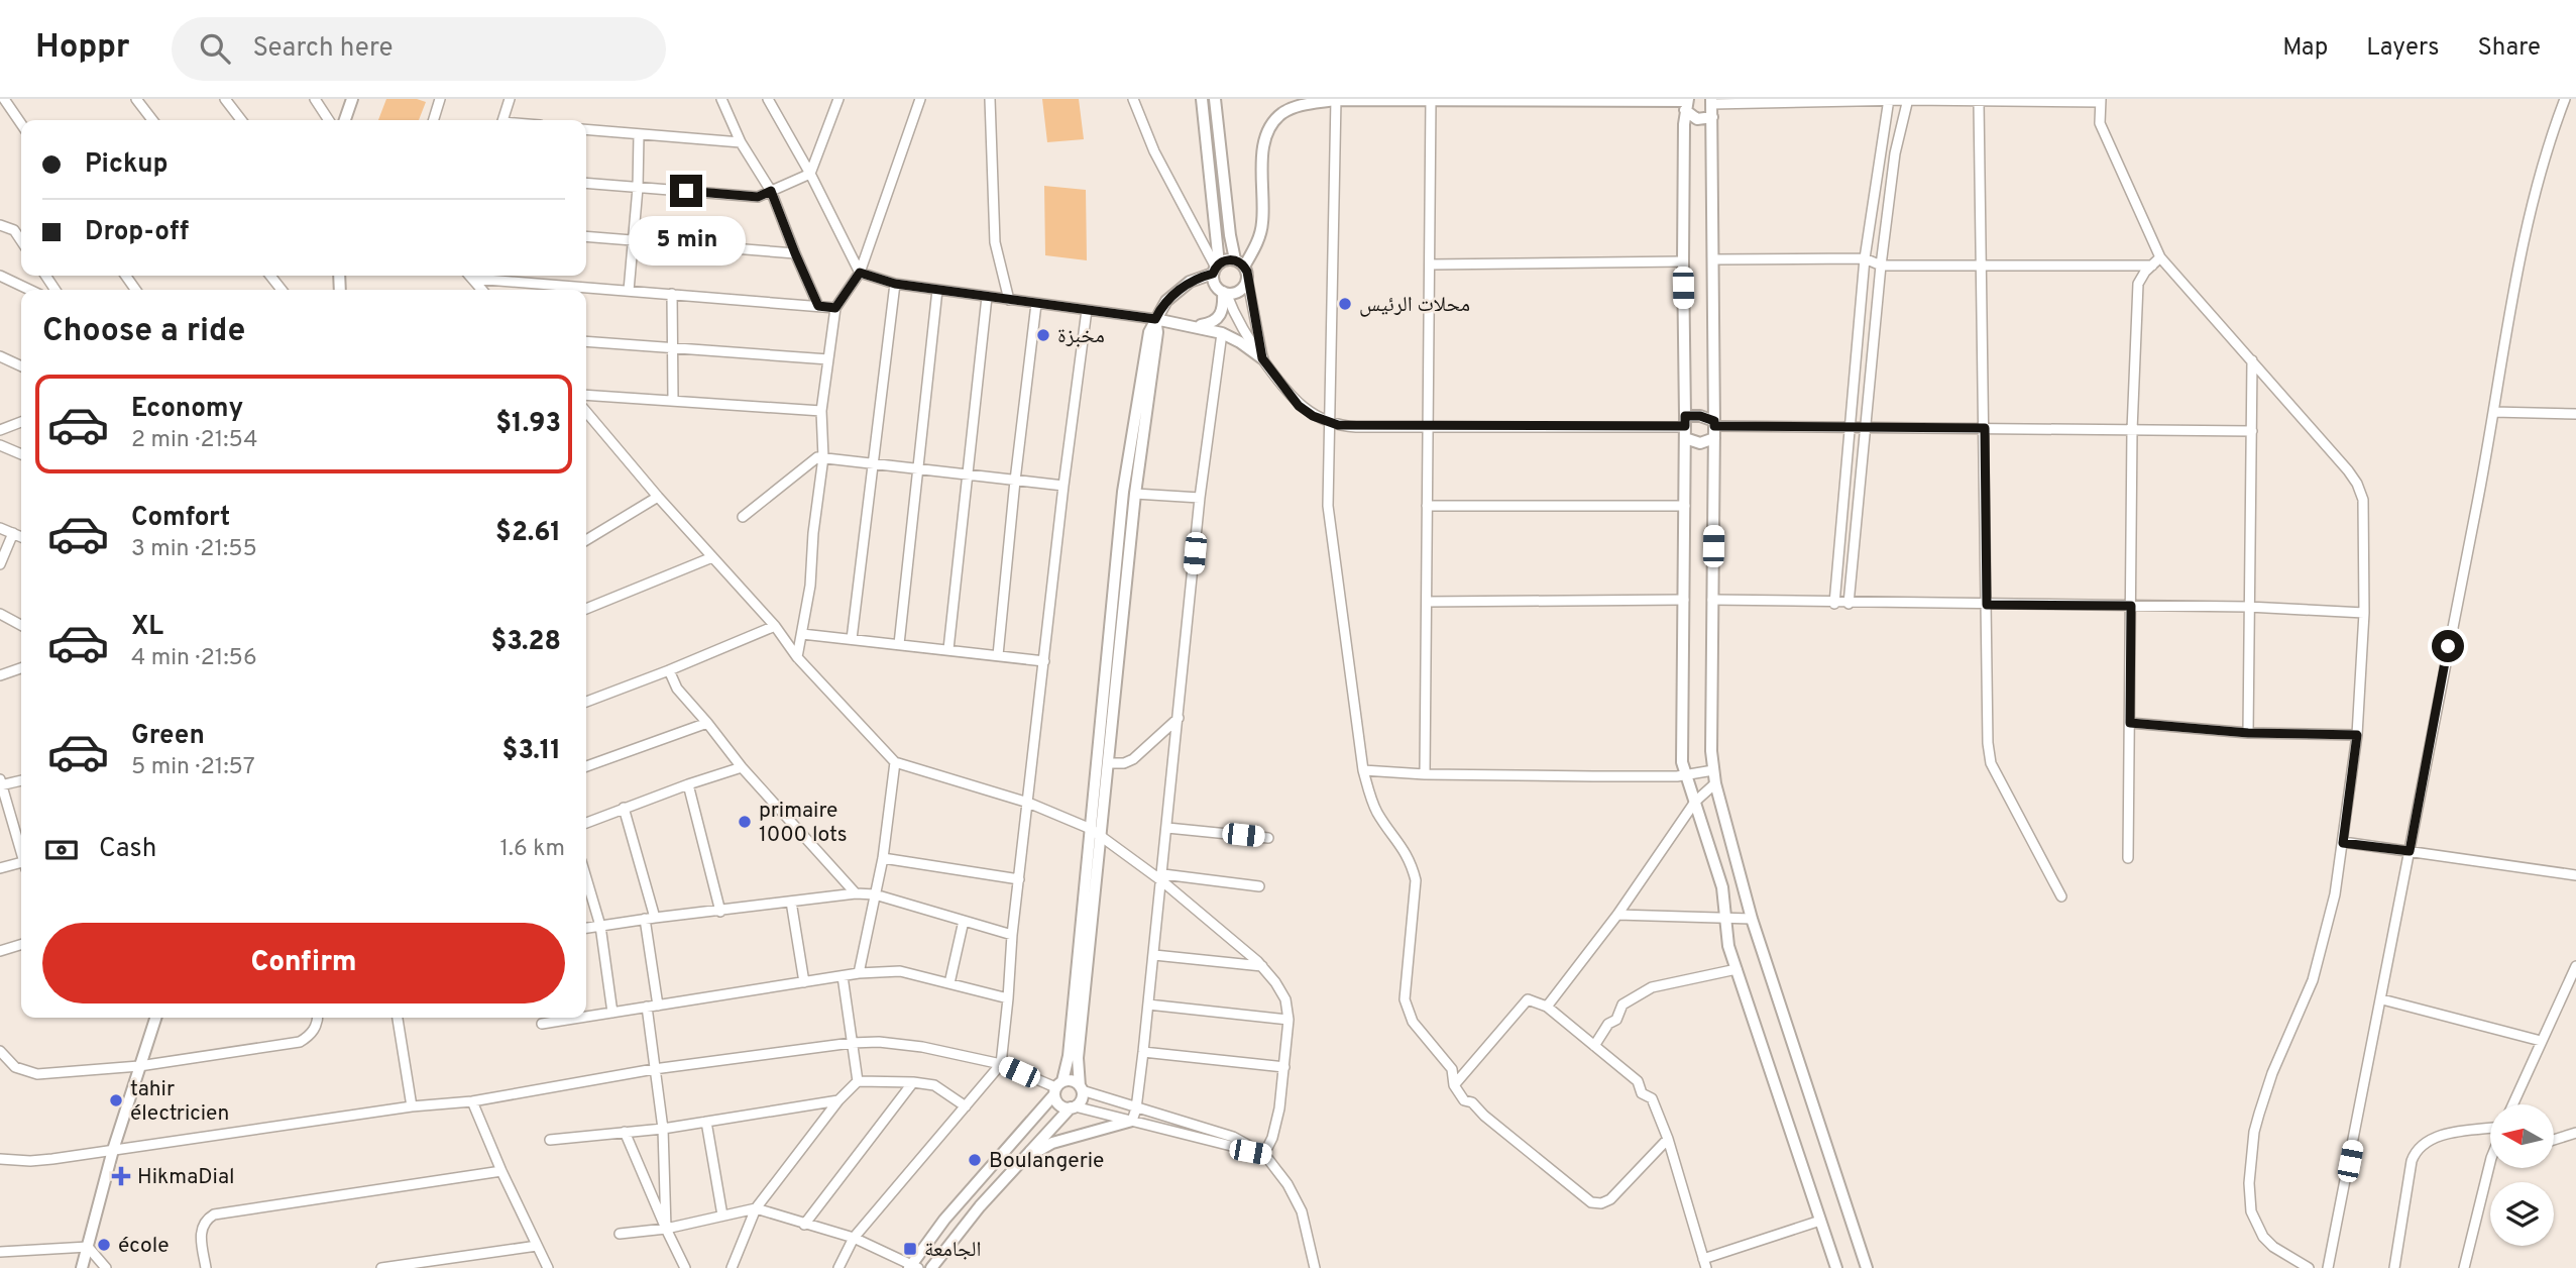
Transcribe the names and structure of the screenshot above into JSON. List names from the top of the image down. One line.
{"places":{"other":["محلات الرئيس","مخبزة","primaire 1000 lots","tahir électricien","Boulangerie","école"],"health":["HikmaDial"],"transit":["الجامعة"]},"north":"left","page":{"header":"Hoppr","search":"Search here","nav":["Map","Layers","Share"],"banner":["Pickup","Drop-off"],"bubble":"5 min","heading":"Choose a ride","list":[{"name":"Economy","note":"2 min · 21:54","value":"$1.93"},{"name":"Comfort","note":"3 min · 21:55","value":"$2.61"},{"name":"XL","note":"4 min · 21:56","value":"$3.28"},{"name":"Green","note":"5 min · 21:57","value":"$3.11"}],"pay":["Cash","1.6 km"],"buttons":"Confirm"}}
